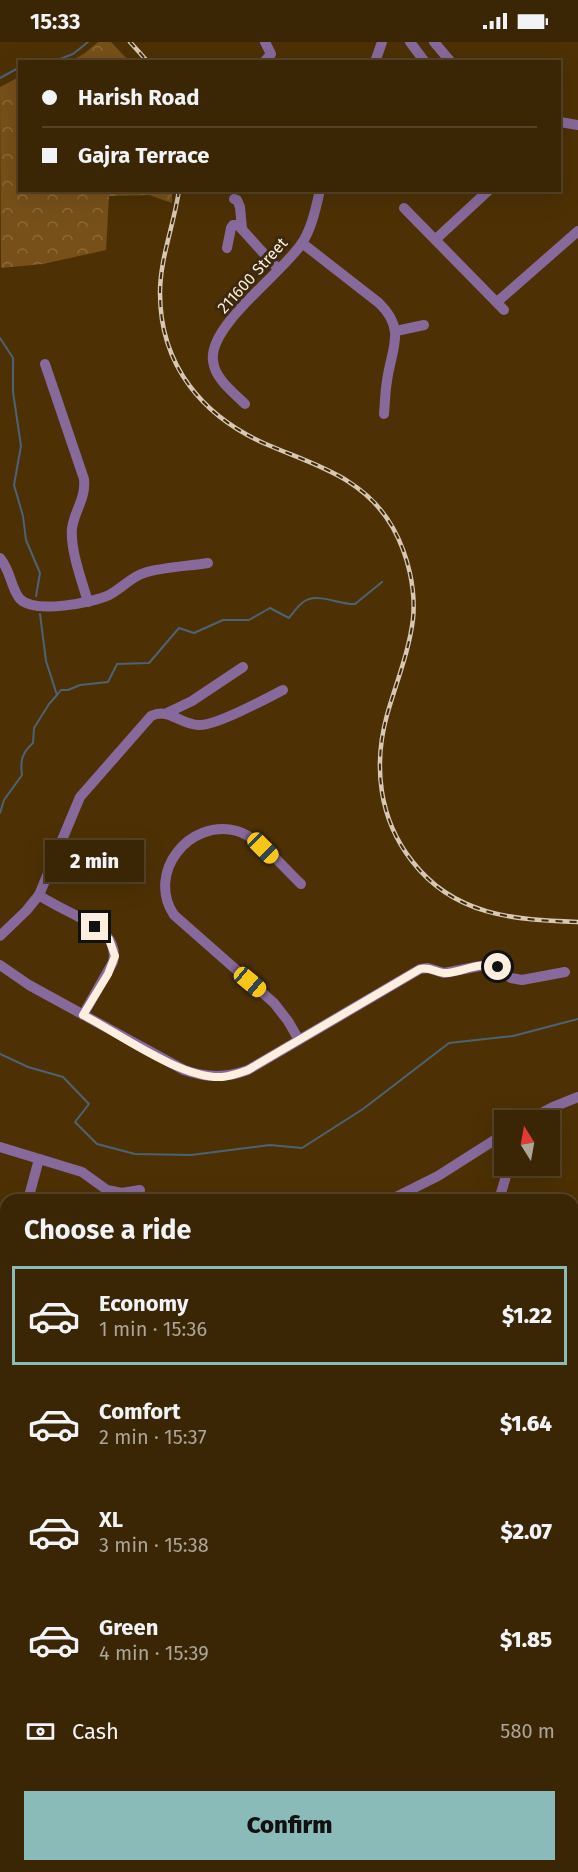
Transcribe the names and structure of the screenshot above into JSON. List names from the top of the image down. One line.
{"streets":{"street":["211600 Street"]},"north":"top","page":{"status":"15:33","banner":["Harish Road","Gajra Terrace"],"bubble":"2 min","heading":"Choose a ride","list":[{"name":"Economy","note":"1 min · 15:36","value":"$1.22"},{"name":"Comfort","note":"2 min · 15:37","value":"$1.64"},{"name":"XL","note":"3 min · 15:38","value":"$2.07"},{"name":"Green","note":"4 min · 15:39","value":"$1.85"}],"pay":["Cash","580 m"],"buttons":"Confirm"}}
